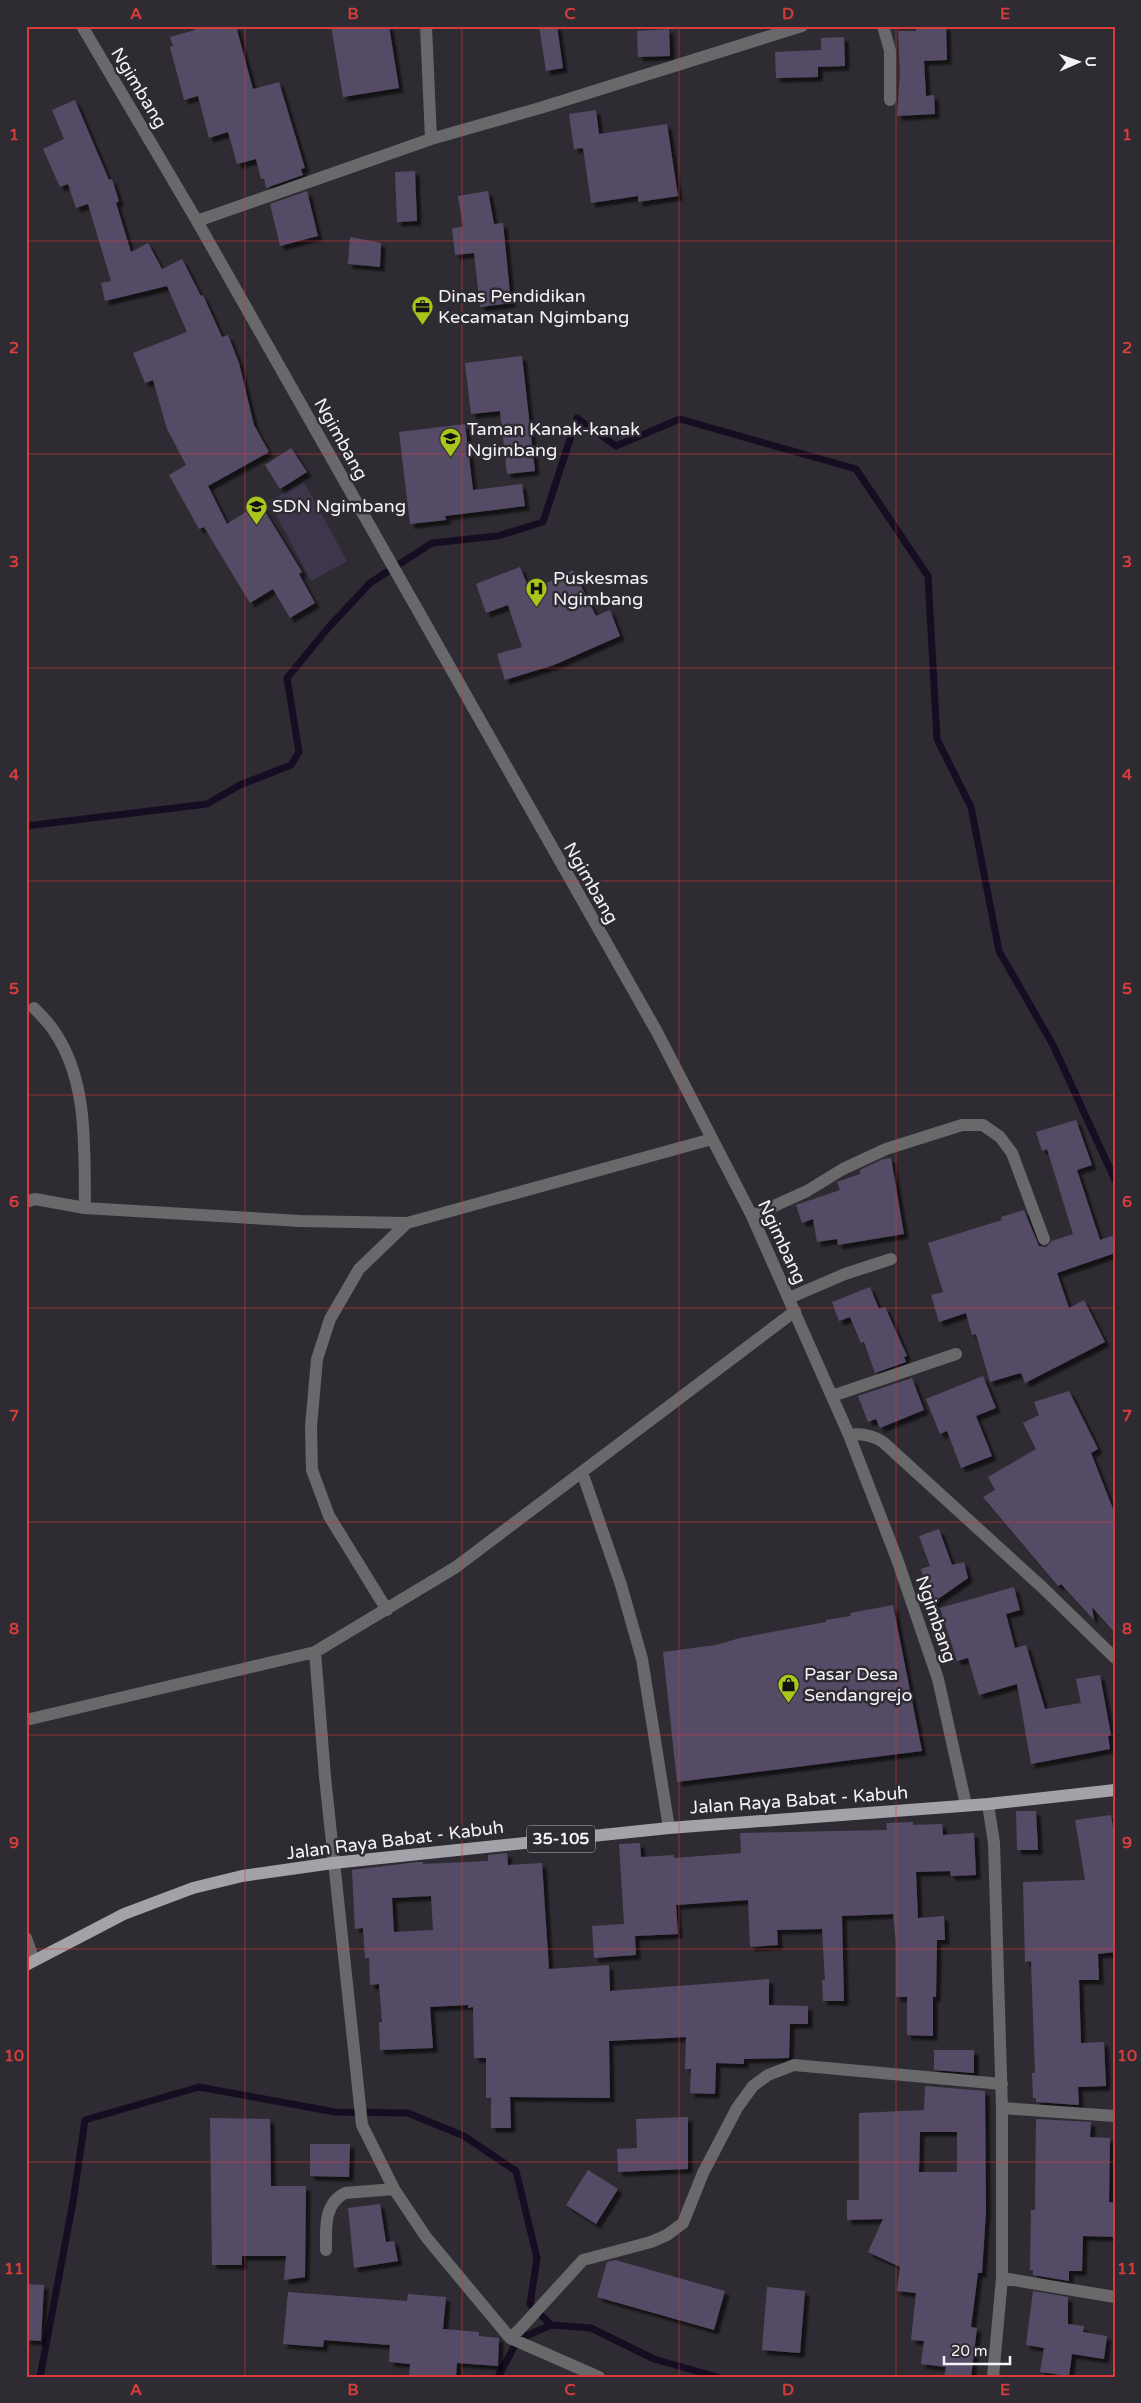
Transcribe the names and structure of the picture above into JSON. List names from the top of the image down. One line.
{"streets":{"main road":["Jalan Raya Babat - Kabuh","35-105"],"street":["Ngimbang"]},"crossings":[["Ngimbang","Jalan Raya Babat - Kabuh"]],"places":{"office":["Dinas Pendidikan Kecamatan Ngimbang"],"school or university":["Taman Kanak-kanak Ngimbang","SDN Ngimbang"],"hospital":["Puskesmas Ngimbang"],"shop":["Pasar Desa Sendangrejo"]},"scale_bar":"20 m","north":"right","grid":{"columns":["A","B","C","D","E"],"rows":["1","2","3","4","5","6","7","8","9","10","11"]}}
